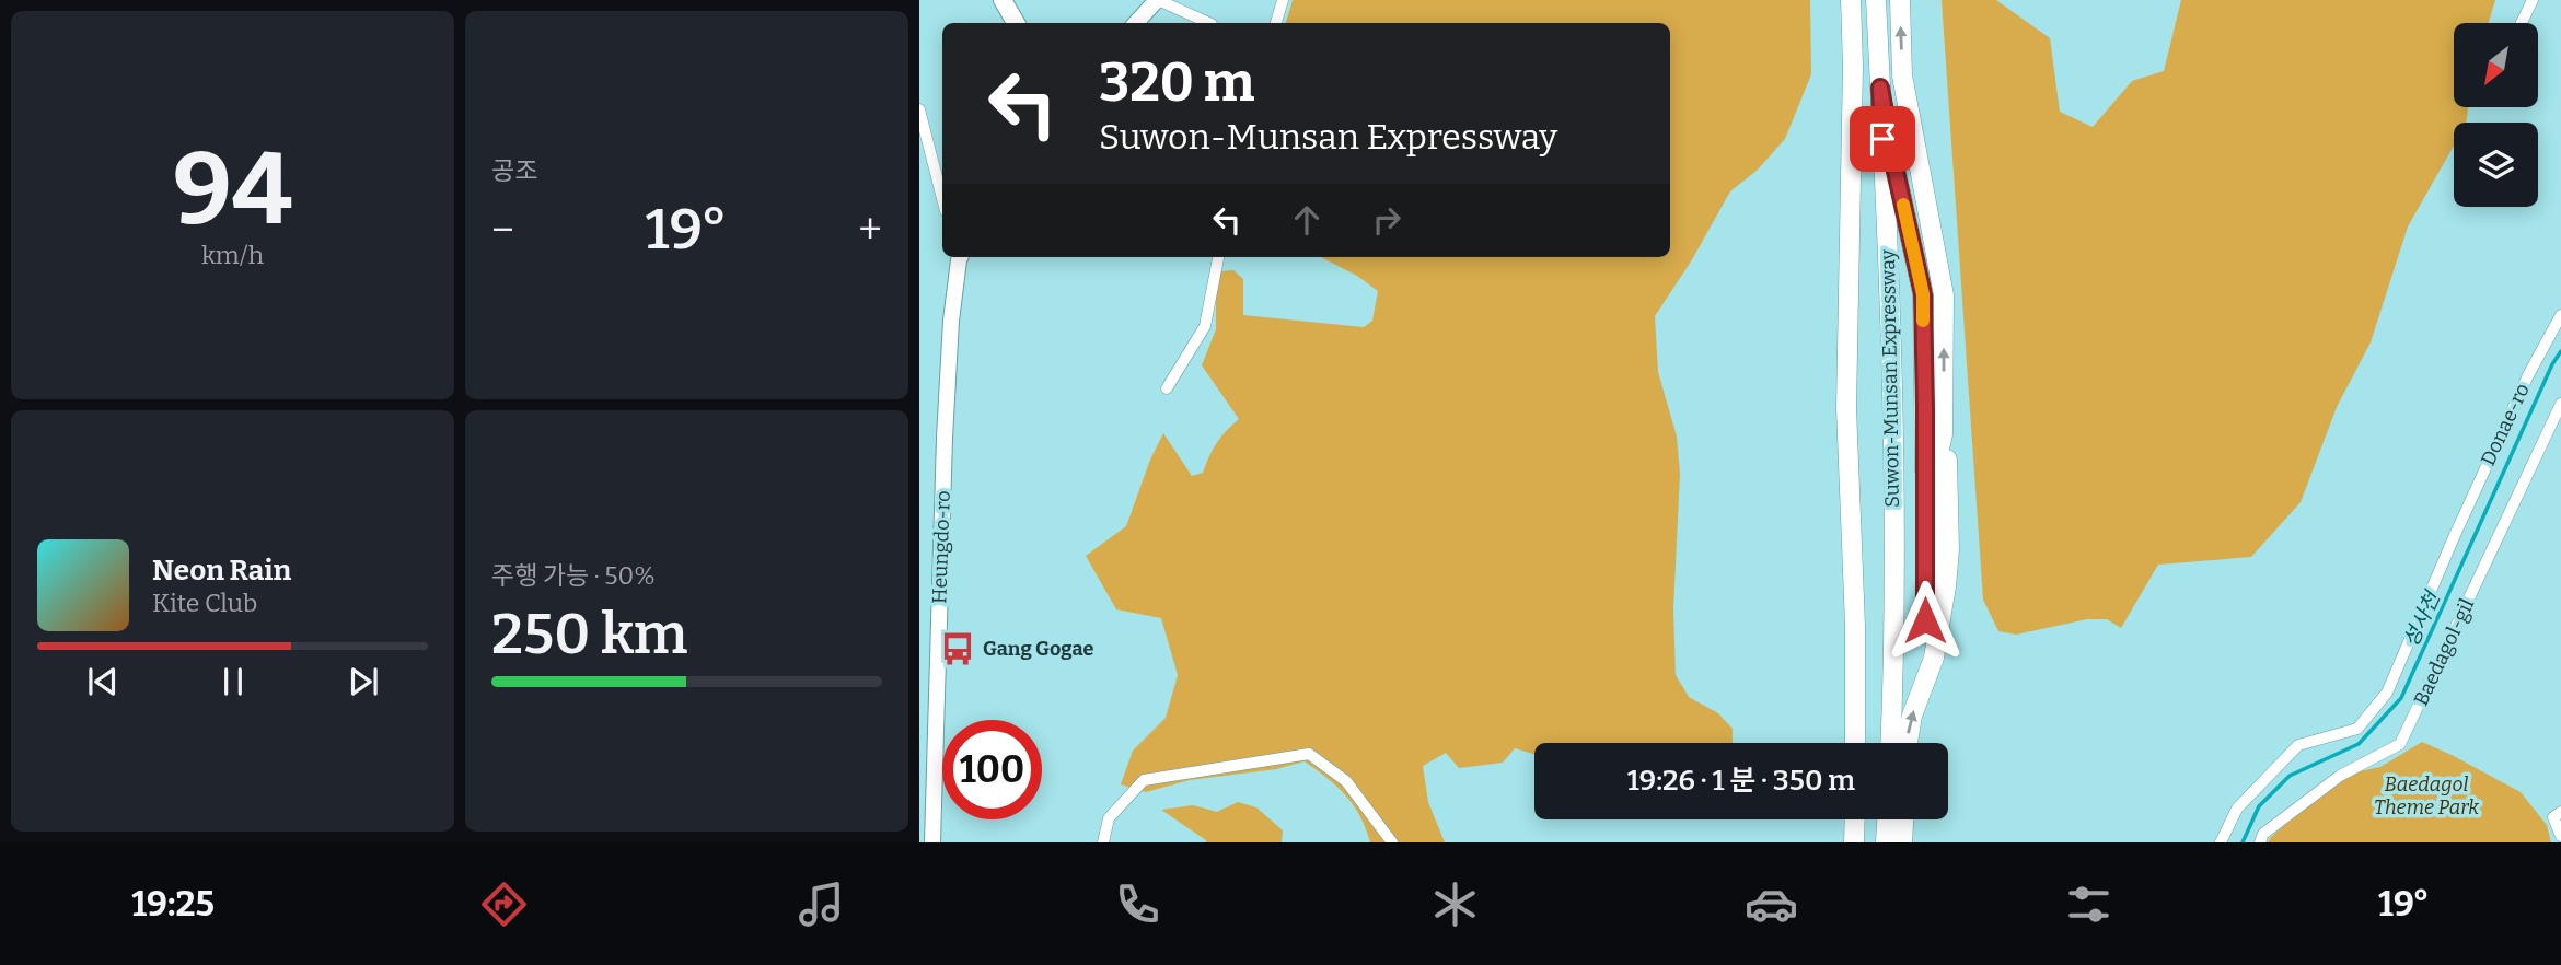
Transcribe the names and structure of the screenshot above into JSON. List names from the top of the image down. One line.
{"streets":{"highway":["Suwon-Munsan Expressway"],"street":["Donae-ro","Heungdo-ro","Baedagol-gil"]},"water":["성사천"],"parks":["Baedagol Theme Park"],"places":{"bus stop":["Gang Gogae"]},"north":"bottom left","page":{"tile":[["94","km/h"],"공조",["주행 가능 · 50%","250 km"]],"turn":["320 m","Suwon-Munsan Expressway"],"heat":["−","19°","+"],"song":["Neon Rain","Kite Club"],"limit":"100","trip":"19:26 · 1 분 · 350 m","tabs":["19:25","19°"]}}
